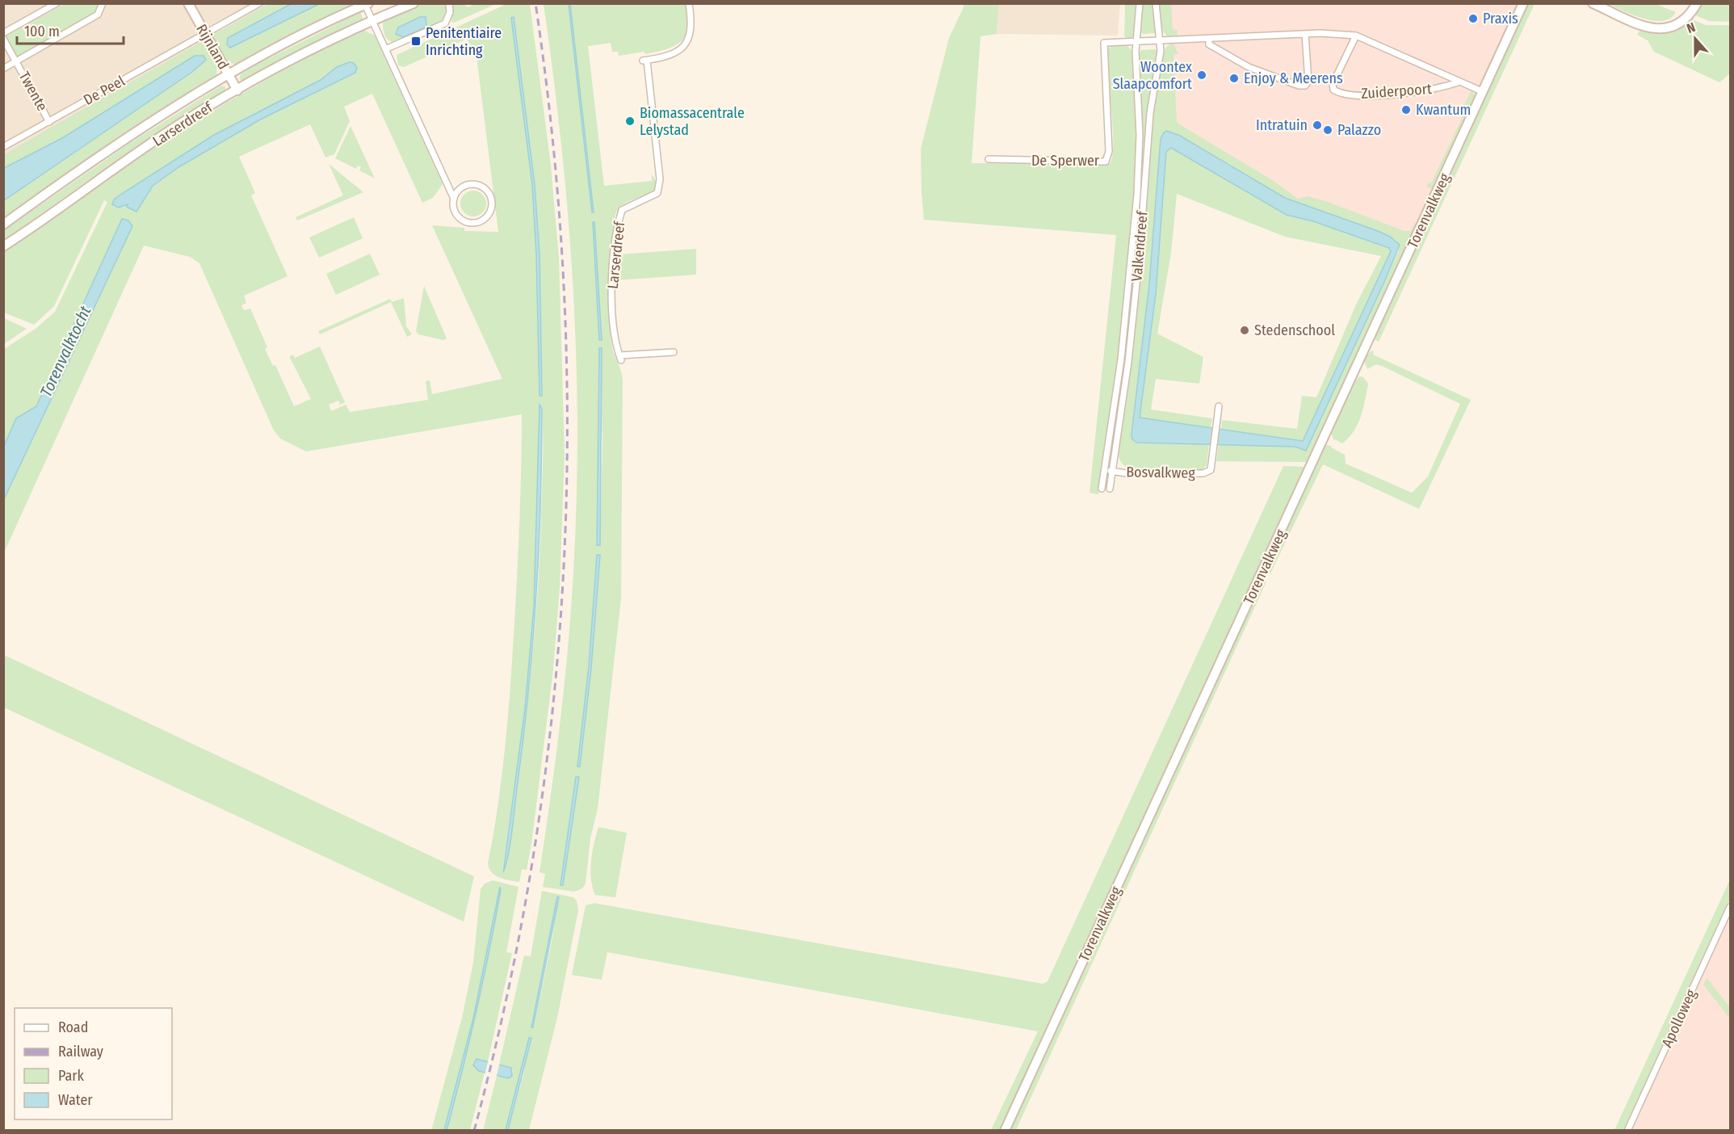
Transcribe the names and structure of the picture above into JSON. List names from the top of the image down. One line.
{"streets":{"street":["Rijnland","De Peel","Twente","Zuiderpoort","Larserdreef","De Sperwer","Torenvalkweg","Valkendreef","Bosvalkweg","Apolloweg"]},"crossings":[["Rijnland","De Peel"],["Rijnland","Larserdreef"],["De Peel","Twente"],["Zuiderpoort","De Sperwer"],["Zuiderpoort","Torenvalkweg"],["Zuiderpoort","Valkendreef"],["De Sperwer","Valkendreef"],["Valkendreef","Bosvalkweg"]],"water":["Torenvalktocht"],"places":{"other":["Praxis","Woontex Slaapcomfort","Enjoy & Meerens","Kwantum","Biomassacentrale Lelystad","Intratuin","Palazzo","Stedenschool"],"transit":["Penitentiaire Inrichting"]},"legend":["Road","Railway","Park","Water"],"scale_bar":"100 m","north":"top"}
